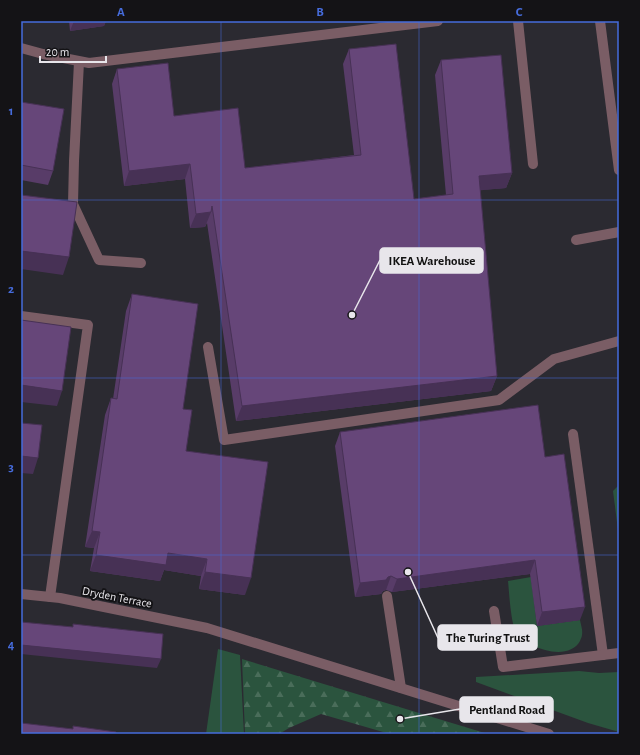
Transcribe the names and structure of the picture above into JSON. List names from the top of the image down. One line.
{"streets":{"street":["Dryden Terrace"]},"places":["IKEA Warehouse","The Turing Trust","Pentland Road"],"scale_bar":"20 m","grid":{"columns":["A","B","C"],"rows":["1","2","3","4"]}}
